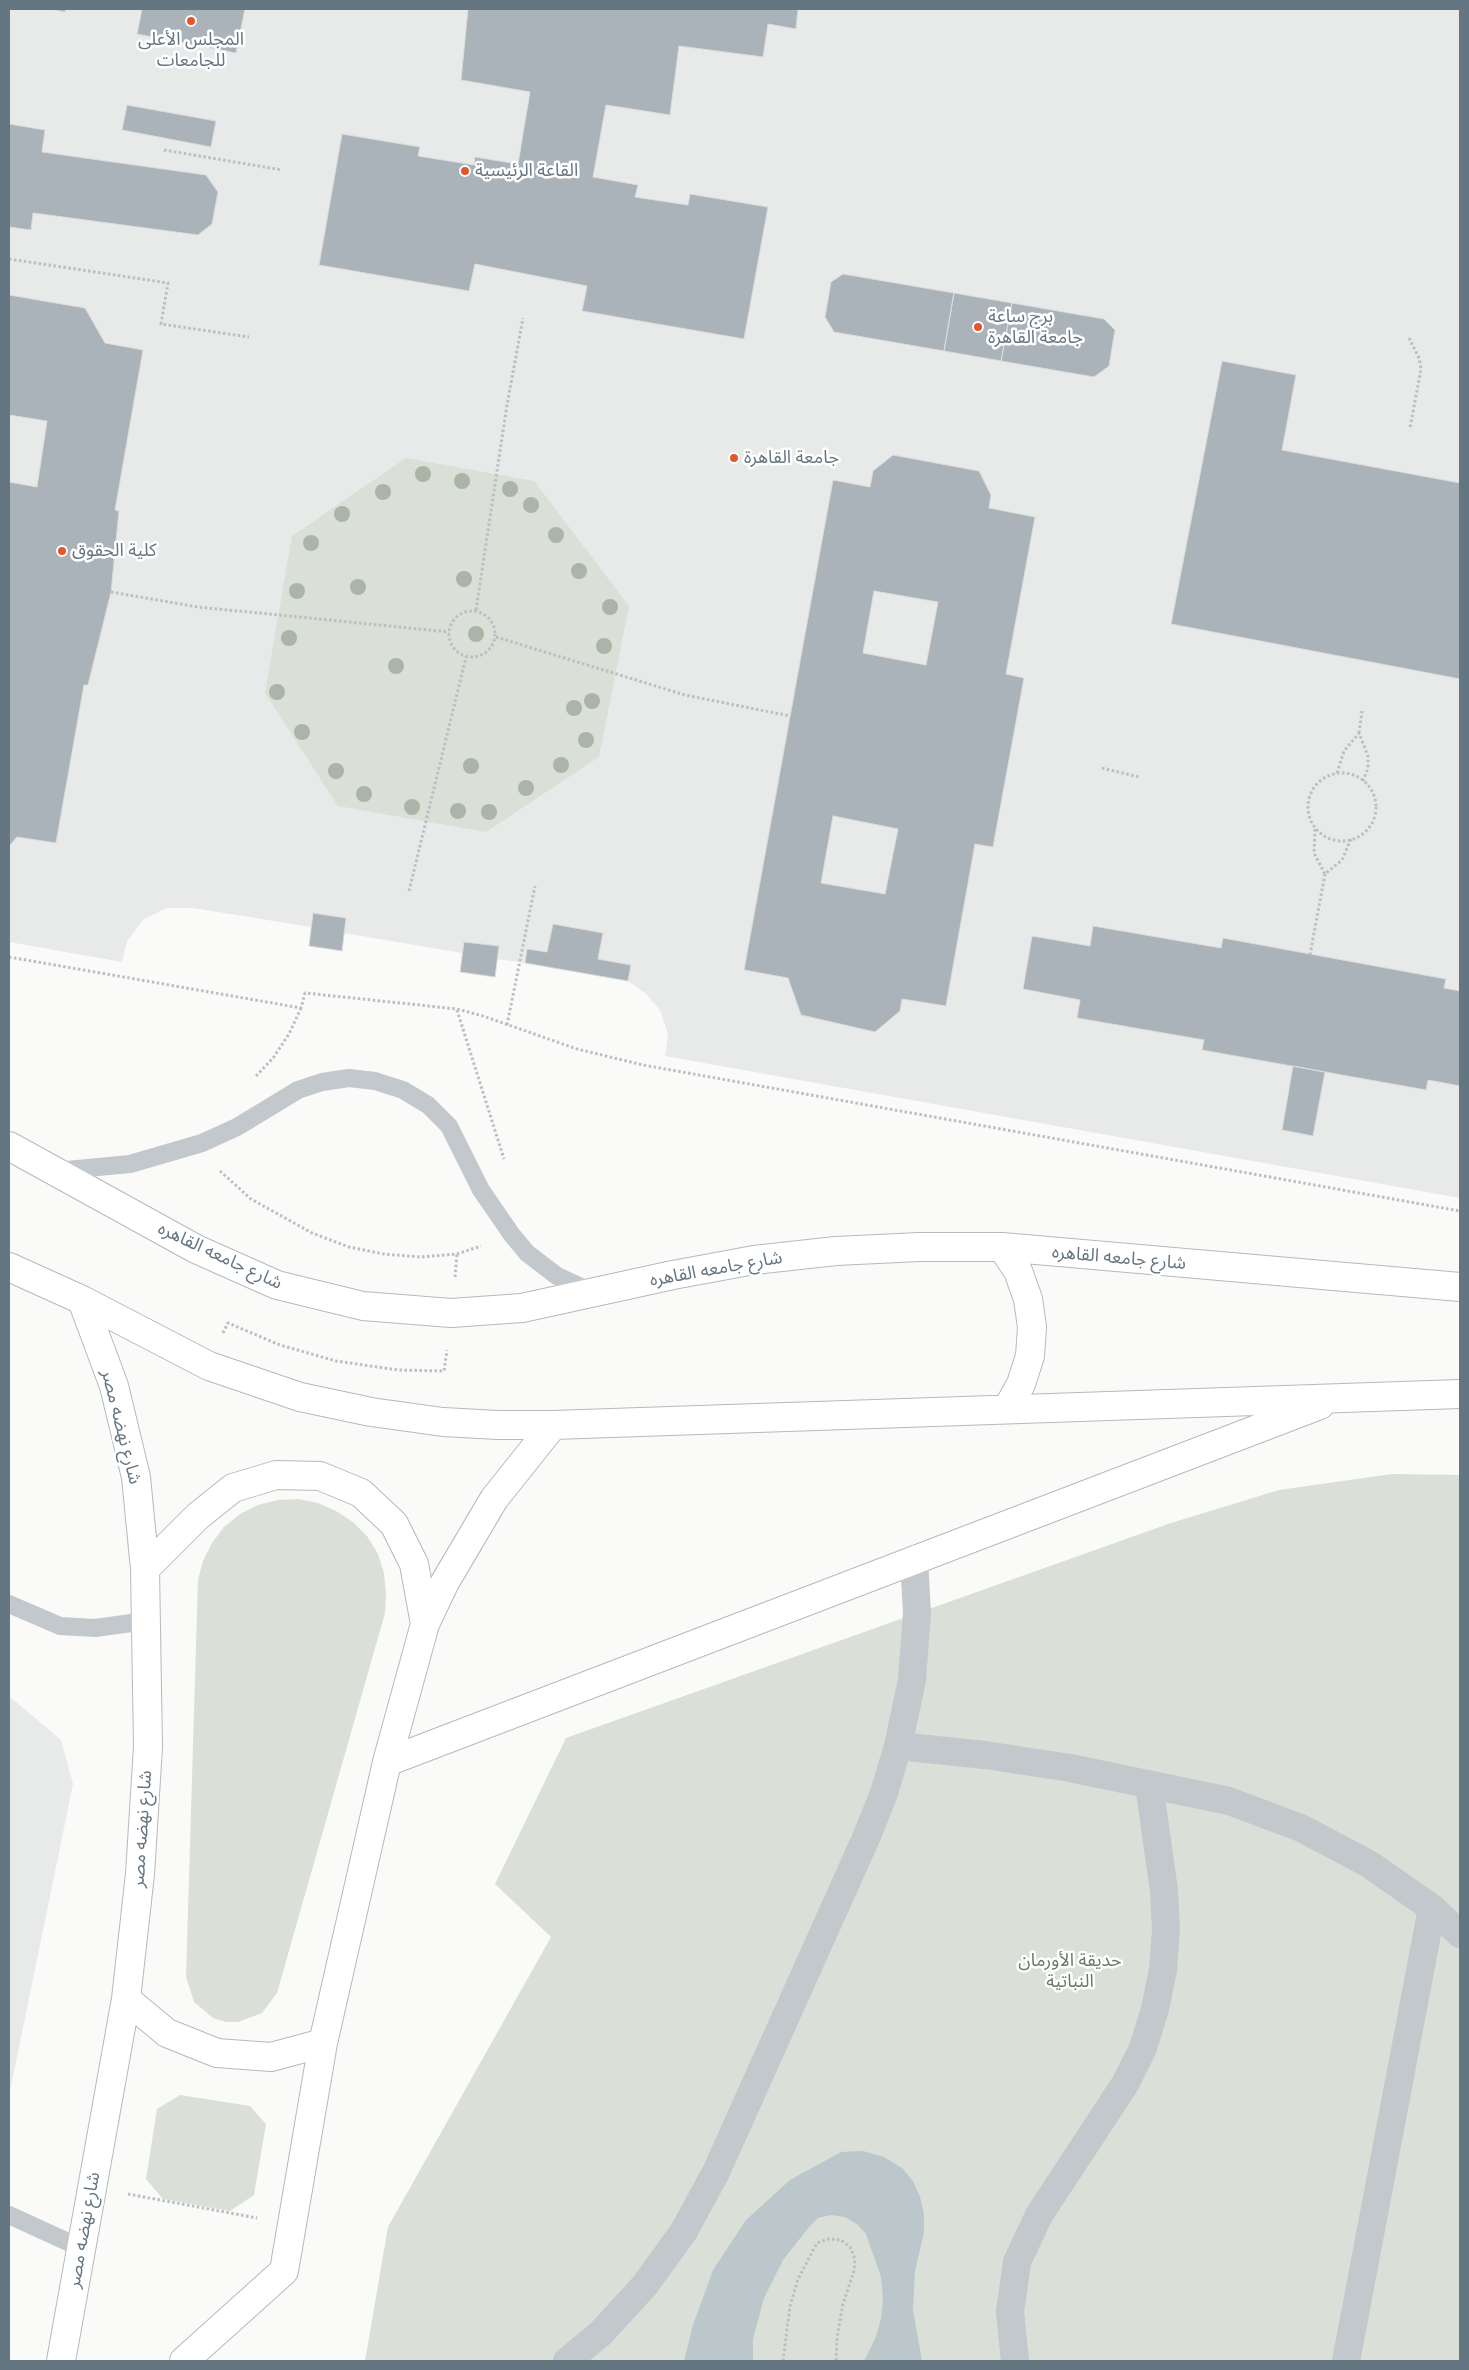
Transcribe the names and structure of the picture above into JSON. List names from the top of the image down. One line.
{"streets":{"main road":["شارع جامعه القاهره","شارع نهضه مصر"]},"parks":["حديقة الأورمان النباتية"],"places":["المجلس الأعلى للجامعات","القاعة الرئيسية","برج ساعة جامعة القاهرة","جامعة القاهرة","كلية الحقوق"]}
